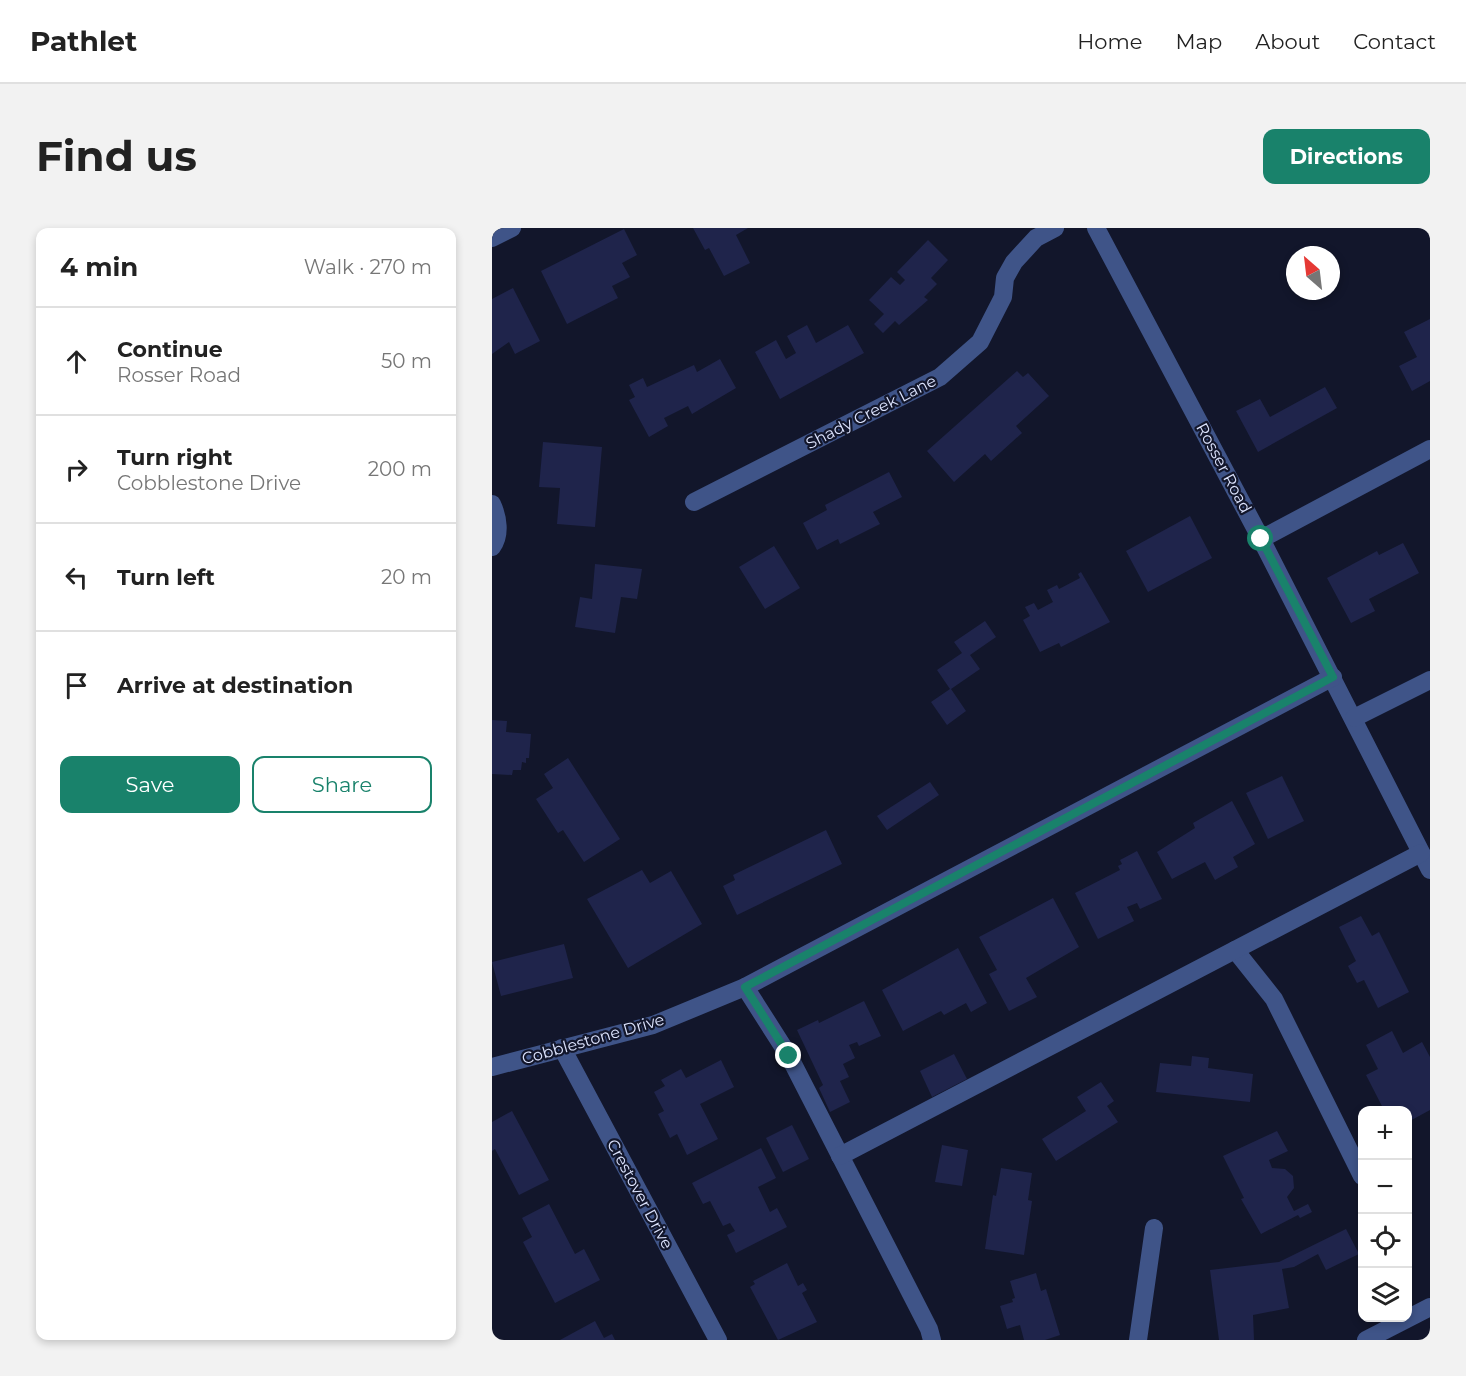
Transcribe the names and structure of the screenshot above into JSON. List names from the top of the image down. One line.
{"streets":{"street":["Shady Creek Lane","Rosser Road","Cobblestone Drive","Crestover Drive"]},"crossings":[["Rosser Road","Cobblestone Drive"],["Cobblestone Drive","Crestover Drive"]],"north":"top left","page":{"header":"Pathlet","nav":["Home","Map","About","Contact"],"buttons":["Directions",["Save","Share"]],"title":"Find us","heading":["4 min","Walk · 270 m"],"list":[["Continue","Rosser Road","50 m"],["Turn right","Cobblestone Drive","200 m"],["Turn left","20 m"],"Arrive at destination"],"map_buttons":["+","−"]}}
